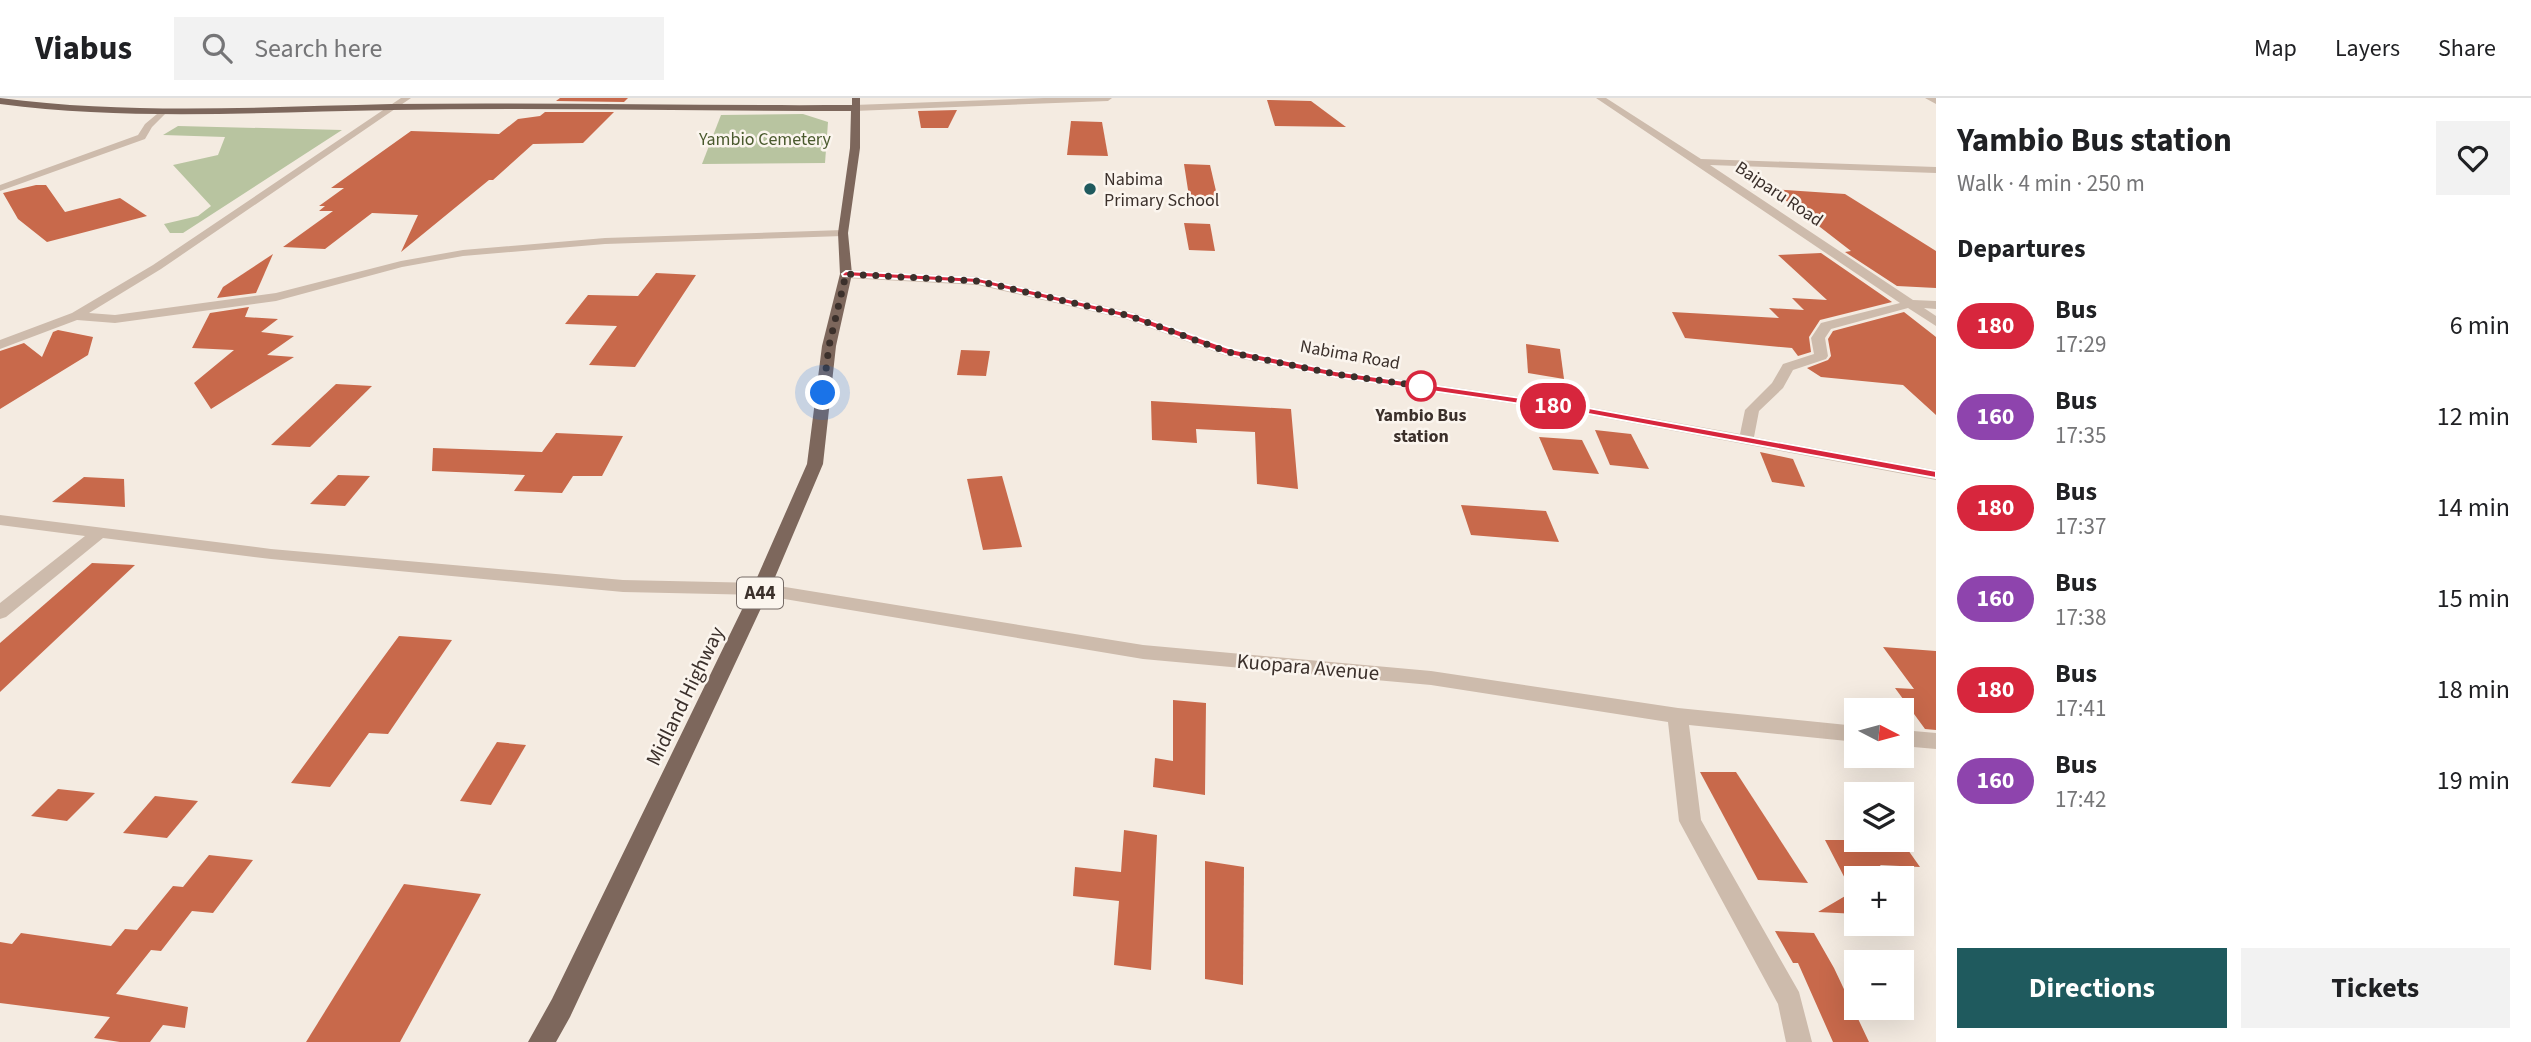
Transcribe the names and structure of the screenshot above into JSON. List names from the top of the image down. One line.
{"streets":{"main road":["A44","Midland Highway"],"street":["Baiparu Road","Nabima Road","Kuopara Avenue"]},"crossings":[["Nabima Road","Midland Highway"],["Kuopara Avenue","Midland Highway"]],"parks":["Yambio Cemetery"],"places":["Nabima Primary School","Yambio Bus station"],"lines":["bus line 180"],"north":"right","page":{"header":"Viabus","search":"Search here","nav":["Map","Layers","Share"],"on_map":"180","heading":[["Yambio Bus station","Walk · 4 min · 250 m"],"Departures"],"list":[{"mark":"180","name":"Bus","note":"17:29","value":"6 min"},{"mark":"160","name":"Bus","note":"17:35","value":"12 min"},{"mark":"180","name":"Bus","note":"17:37","value":"14 min"},{"mark":"160","name":"Bus","note":"17:38","value":"15 min"},{"mark":"180","name":"Bus","note":"17:41","value":"18 min"},{"mark":"160","name":"Bus","note":"17:42","value":"19 min"}],"map_buttons":["+","−"],"buttons":["Directions","Tickets"]}}
